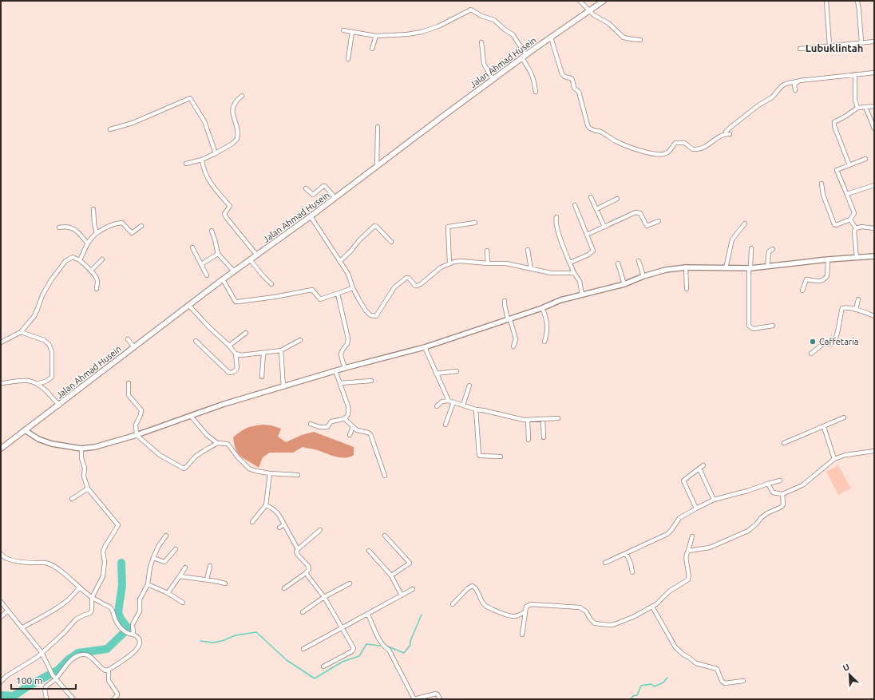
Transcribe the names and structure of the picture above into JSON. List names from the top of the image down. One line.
{"streets":{"main road":["Jalan Ahmad Husein"]},"districts":["Lubuklintah"],"places":["Caffetaria"],"scale_bar":"100 m","north":"top left"}
